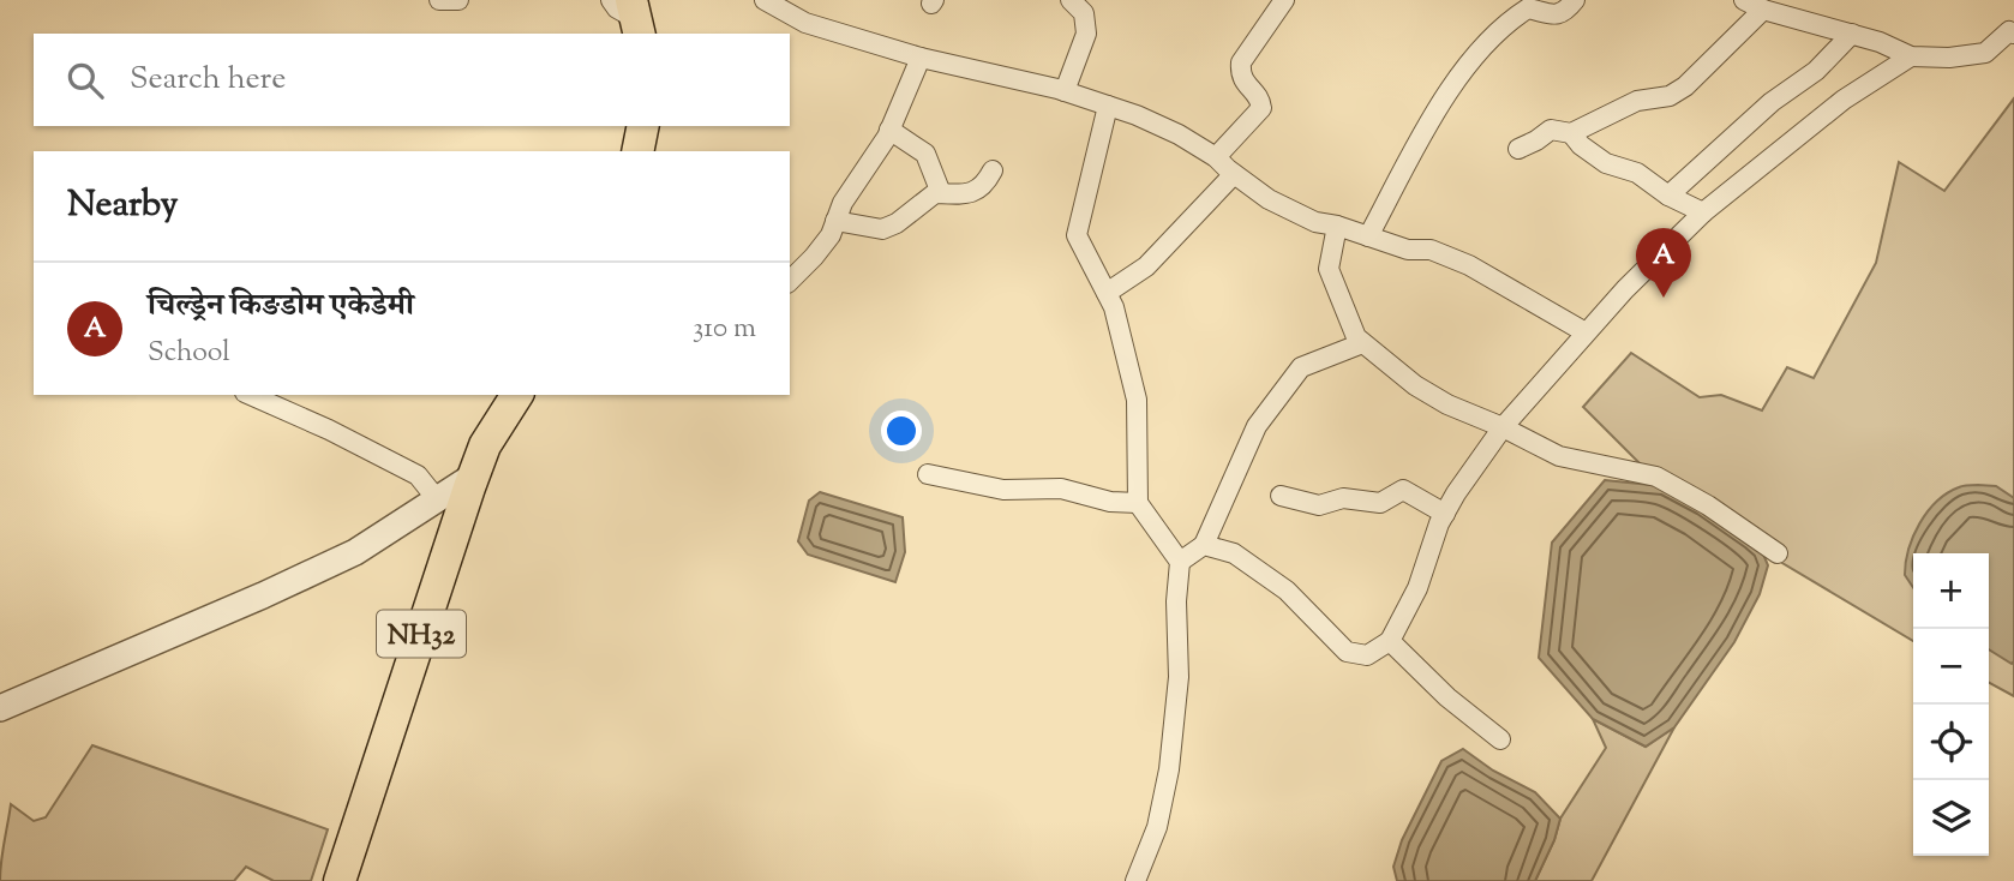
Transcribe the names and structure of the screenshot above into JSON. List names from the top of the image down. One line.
{"streets":{"main road":["NH32"]},"page":{"search":"Search here","heading":"Nearby","pins":"A","list":[{"mark":"A","name":"चिल्ड्रेन किङडोम एकेडेमी","note":"School","value":"310 m"}],"map_buttons":["+","−"]}}
